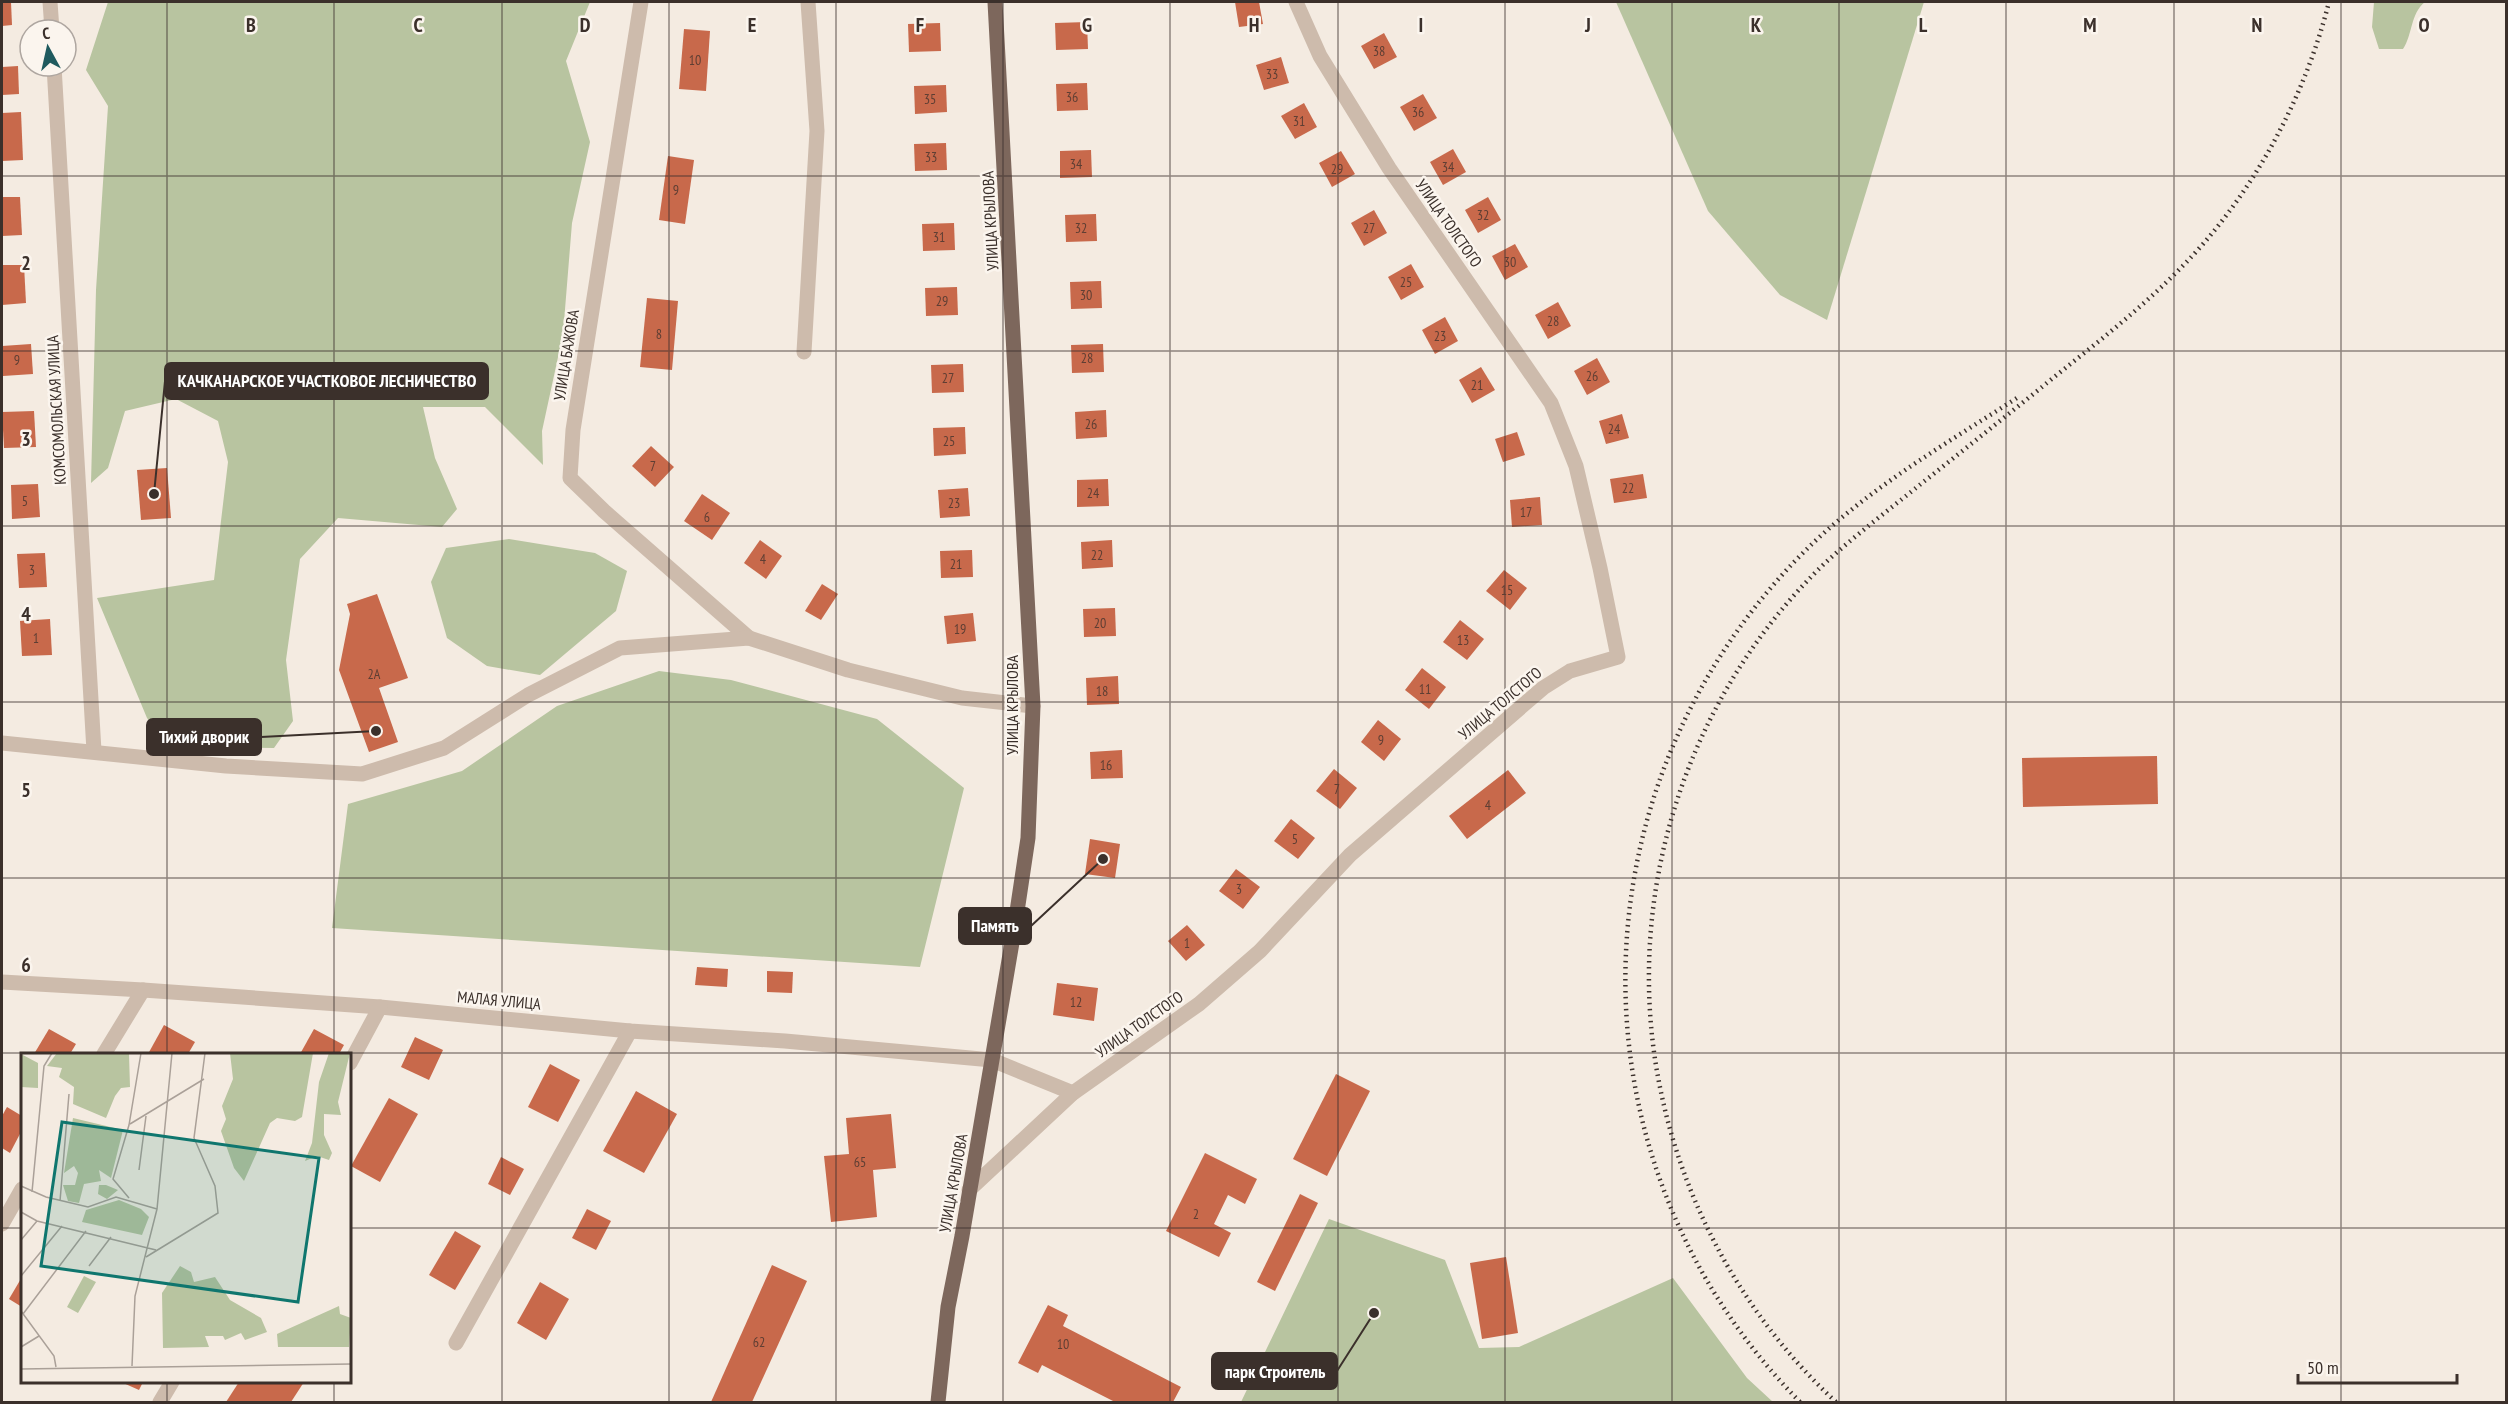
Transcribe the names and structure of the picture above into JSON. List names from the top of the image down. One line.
{"streets":{"main road":["УЛИЦА КРЫЛОВА"],"street":["УЛИЦА ТОЛСТОГО","УЛИЦА БАЖОВА","КОМСОМОЛЬСКАЯ УЛИЦА","МАЛАЯ УЛИЦА"]},"crossings":[["УЛИЦА КРЫЛОВА","УЛИЦА ТОЛСТОГО"],["УЛИЦА КРЫЛОВА","МАЛАЯ УЛИЦА"],["УЛИЦА ТОЛСТОГО","МАЛАЯ УЛИЦА"]],"places":["КАЧКАНАРСКОЕ УЧАСТКОВОЕ ЛЕСНИЧЕСТВО","Тихий дворик","Память","парк Строитель"],"house_numbers":["38","10","33","36","35","36","31","33","34","34","29","9","32","32","27","31","30","25","30","29","28","8","23","28","9","26","27","21","26","24","25","7","22","24","5","23","17","6","22","4","21","3","15","20","19","1","13","2А","11","18","9","16","7","4","5","3","1","12","65","2","62","10"],"scale_bar":"50 m","north":"top","grid":{"columns":["B","C","D","E","F","G","H","I","J","K","L","M","N","O"],"rows":["2","3","4","5","6"]}}
